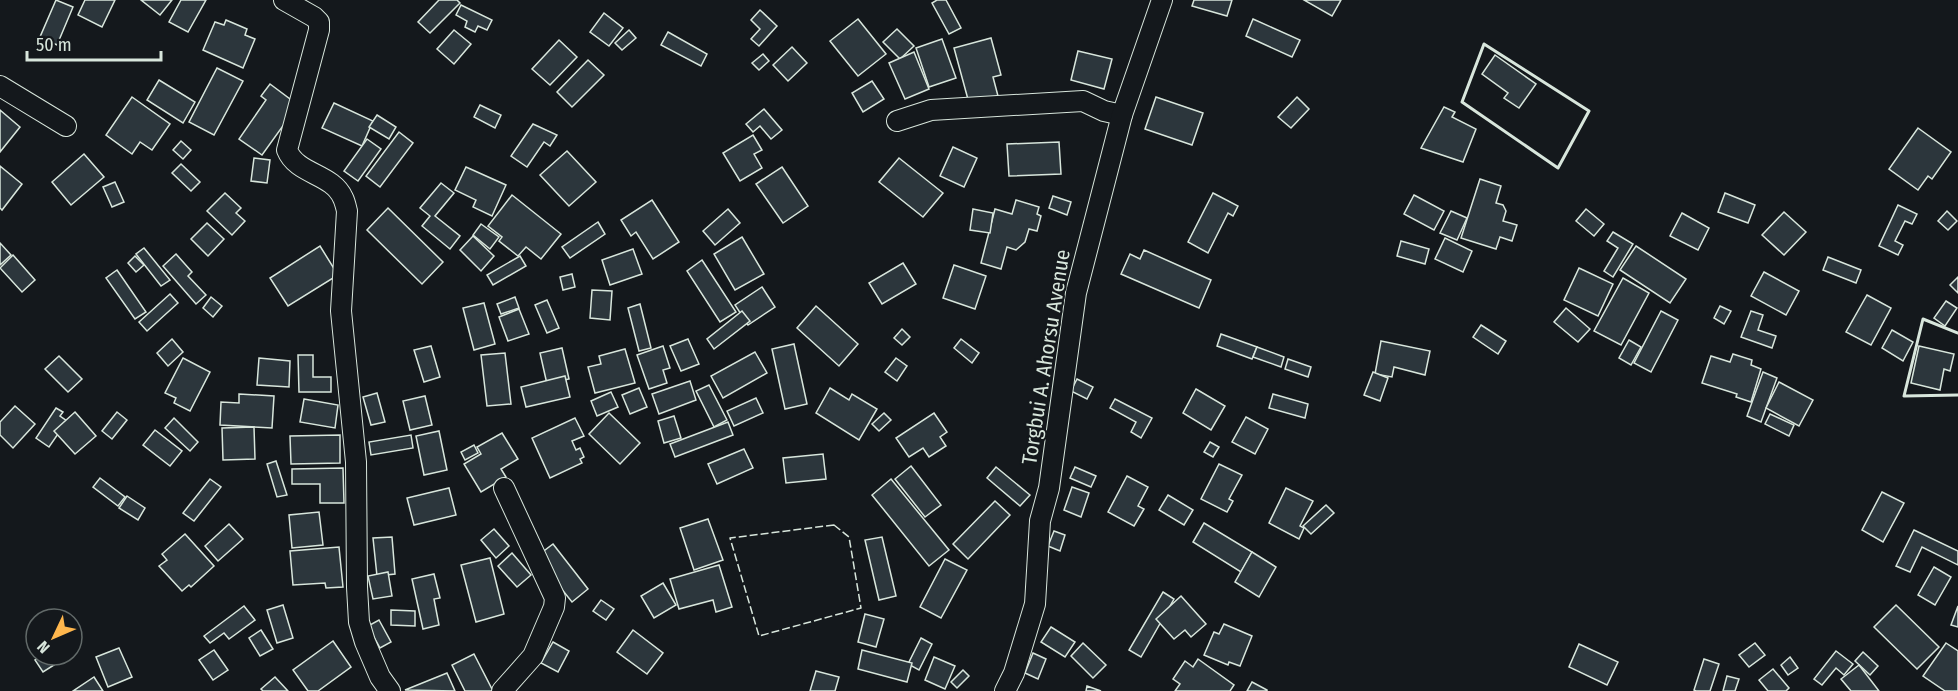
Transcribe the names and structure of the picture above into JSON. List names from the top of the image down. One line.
{"streets":{"street":["Torgbui A. Ahorsu Avenue"]},"scale_bar":"50 m","north":"bottom left"}
